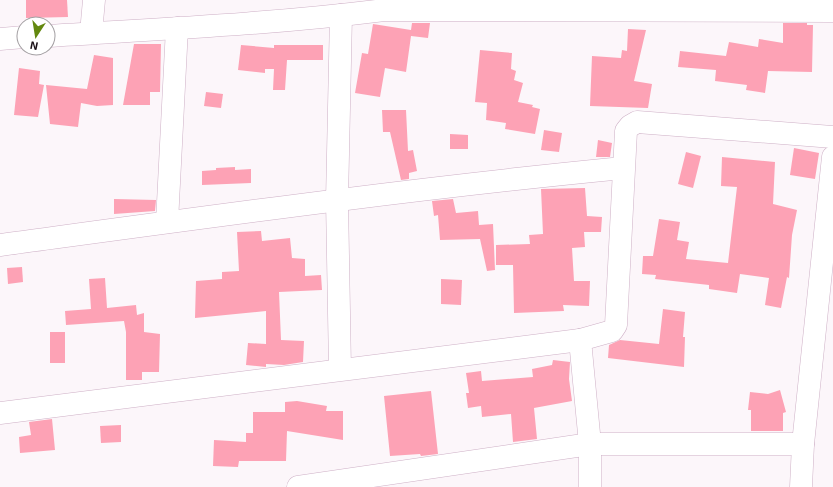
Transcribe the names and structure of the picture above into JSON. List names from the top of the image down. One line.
{"north":"bottom"}
